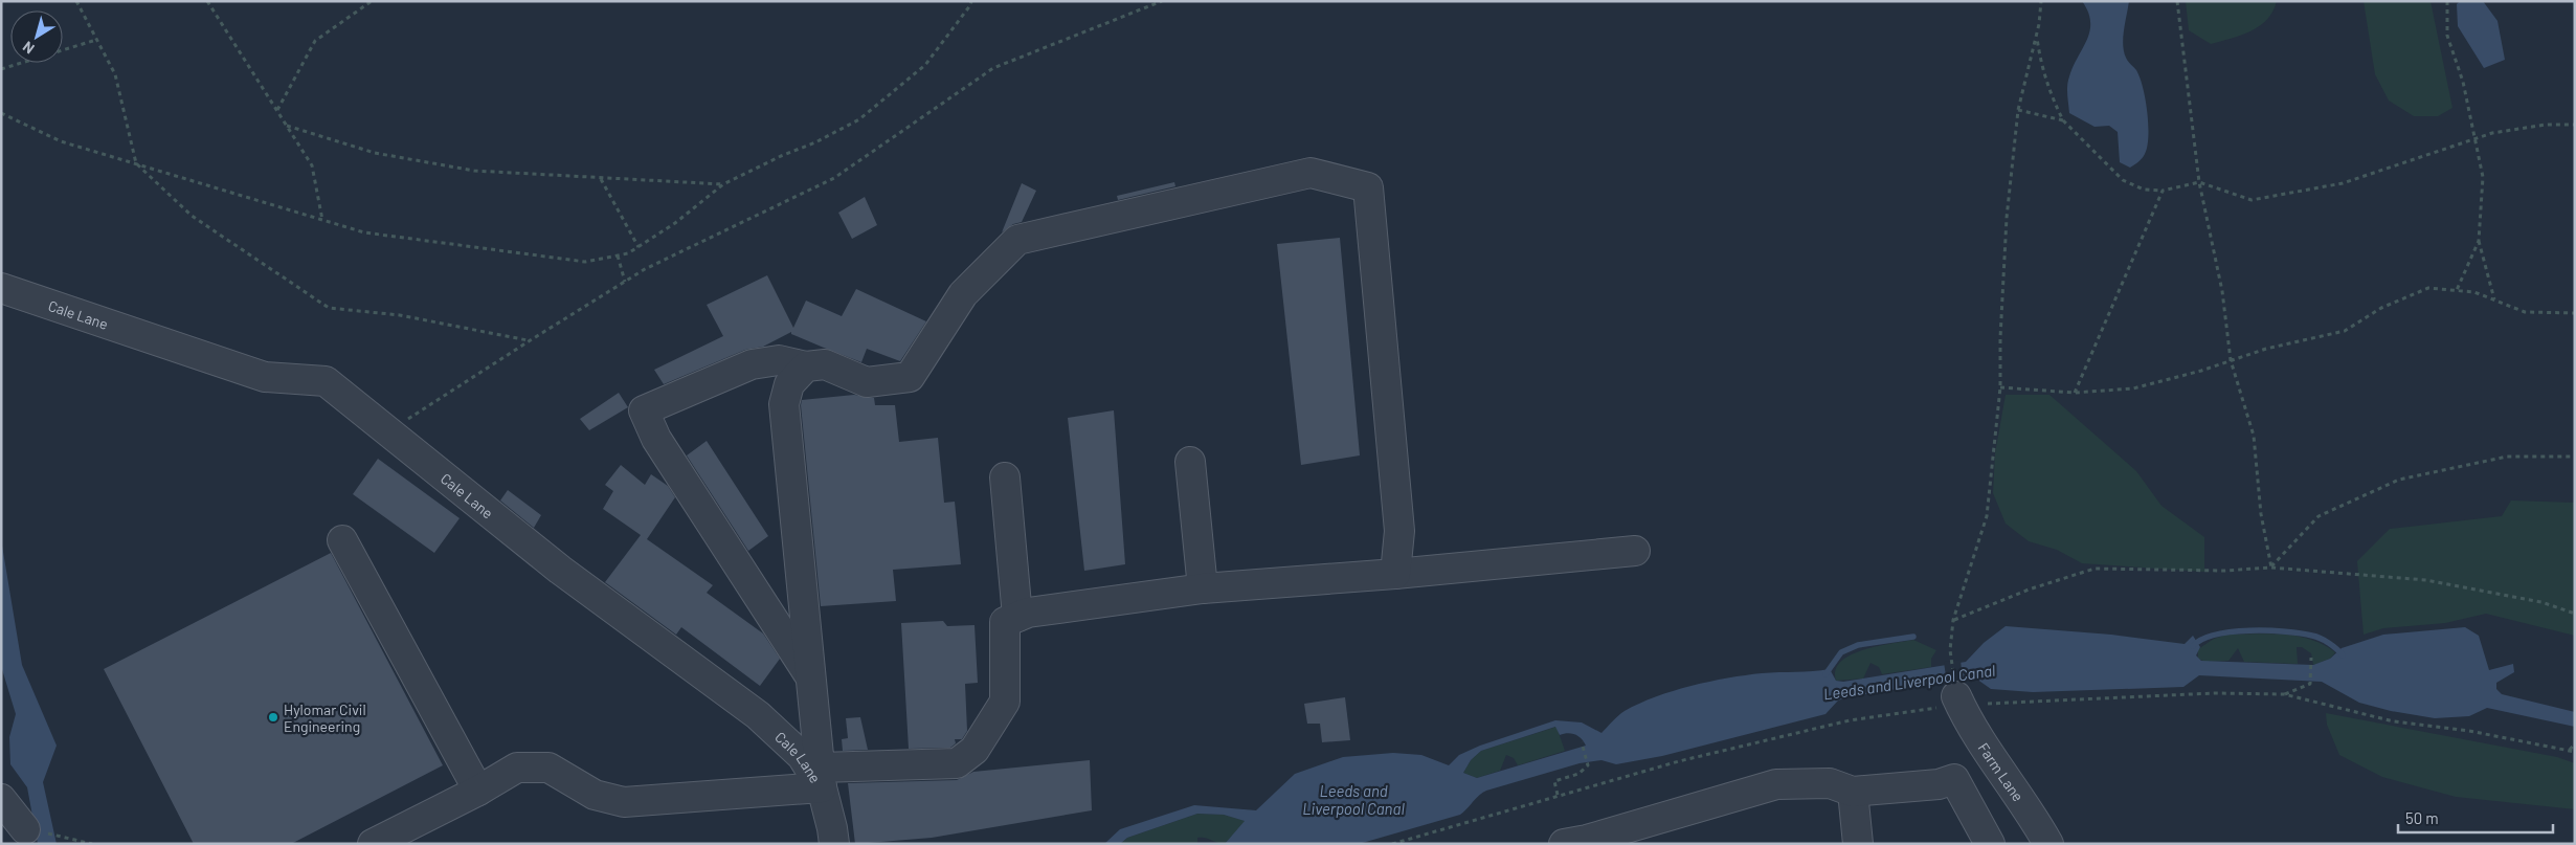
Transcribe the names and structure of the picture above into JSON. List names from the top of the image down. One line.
{"streets":{"street":["Cale Lane","Farm Lane"]},"water":["Leeds and Liverpool Canal"],"places":["Hylomar Civil Engineering"],"scale_bar":"50 m","north":"bottom left"}
